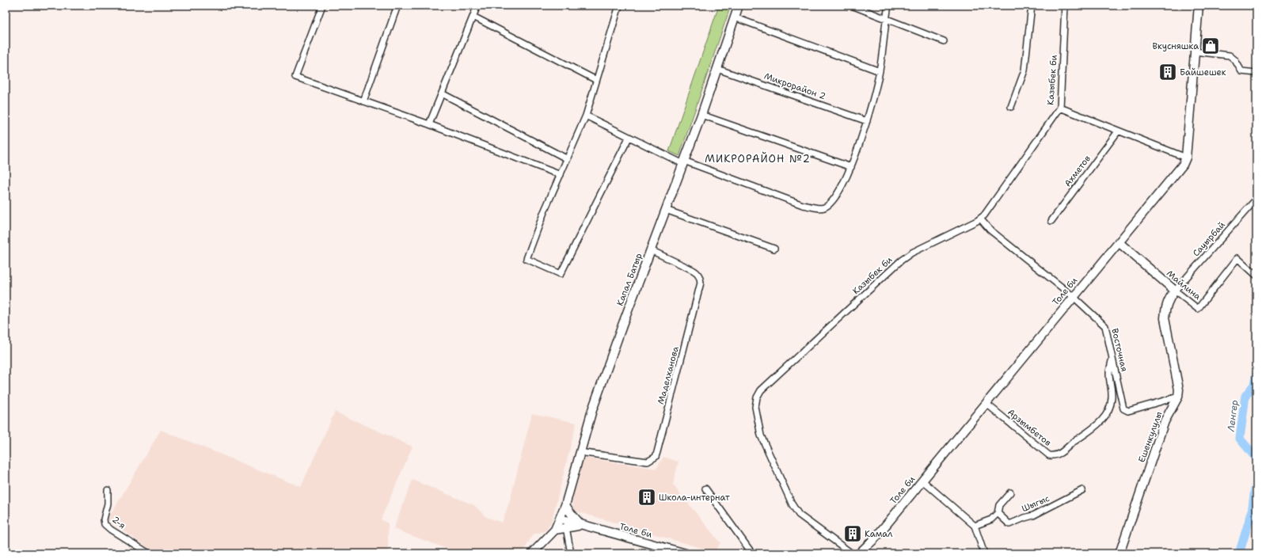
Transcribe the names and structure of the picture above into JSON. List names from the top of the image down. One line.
{"streets":{"main road":["Капал Батыр","Майлина","Толе би","Ешенкулулы"],"street":["Казыбек би","Микрорайон 2","Ахметов","Сауырбай","Восточная","Маделханова","Арзымбетов","Шыгыс","2-я"]},"crossings":[["Казыбек би","Восточная"],["Микрорайон 2","Капал Батыр"],["Сауырбай","Майлина"],["Сауырбай","Ешенкулулы"],["Капал Батыр","Толе би"],["Капал Батыр","Маделханова"],["Майлина","Толе би"],["Майлина","Ешенкулулы"],["Толе би","Восточная"],["Толе би","Арзымбетов"],["Восточная","Арзымбетов"],["Восточная","Ешенкулулы"]],"districts":["МИКРОРАЙОН №2"],"water":["Ленгер"],"places":{"shop":["Вкусняшка"],"building":["Байшешек","Школа-интернат","Камал"]}}
